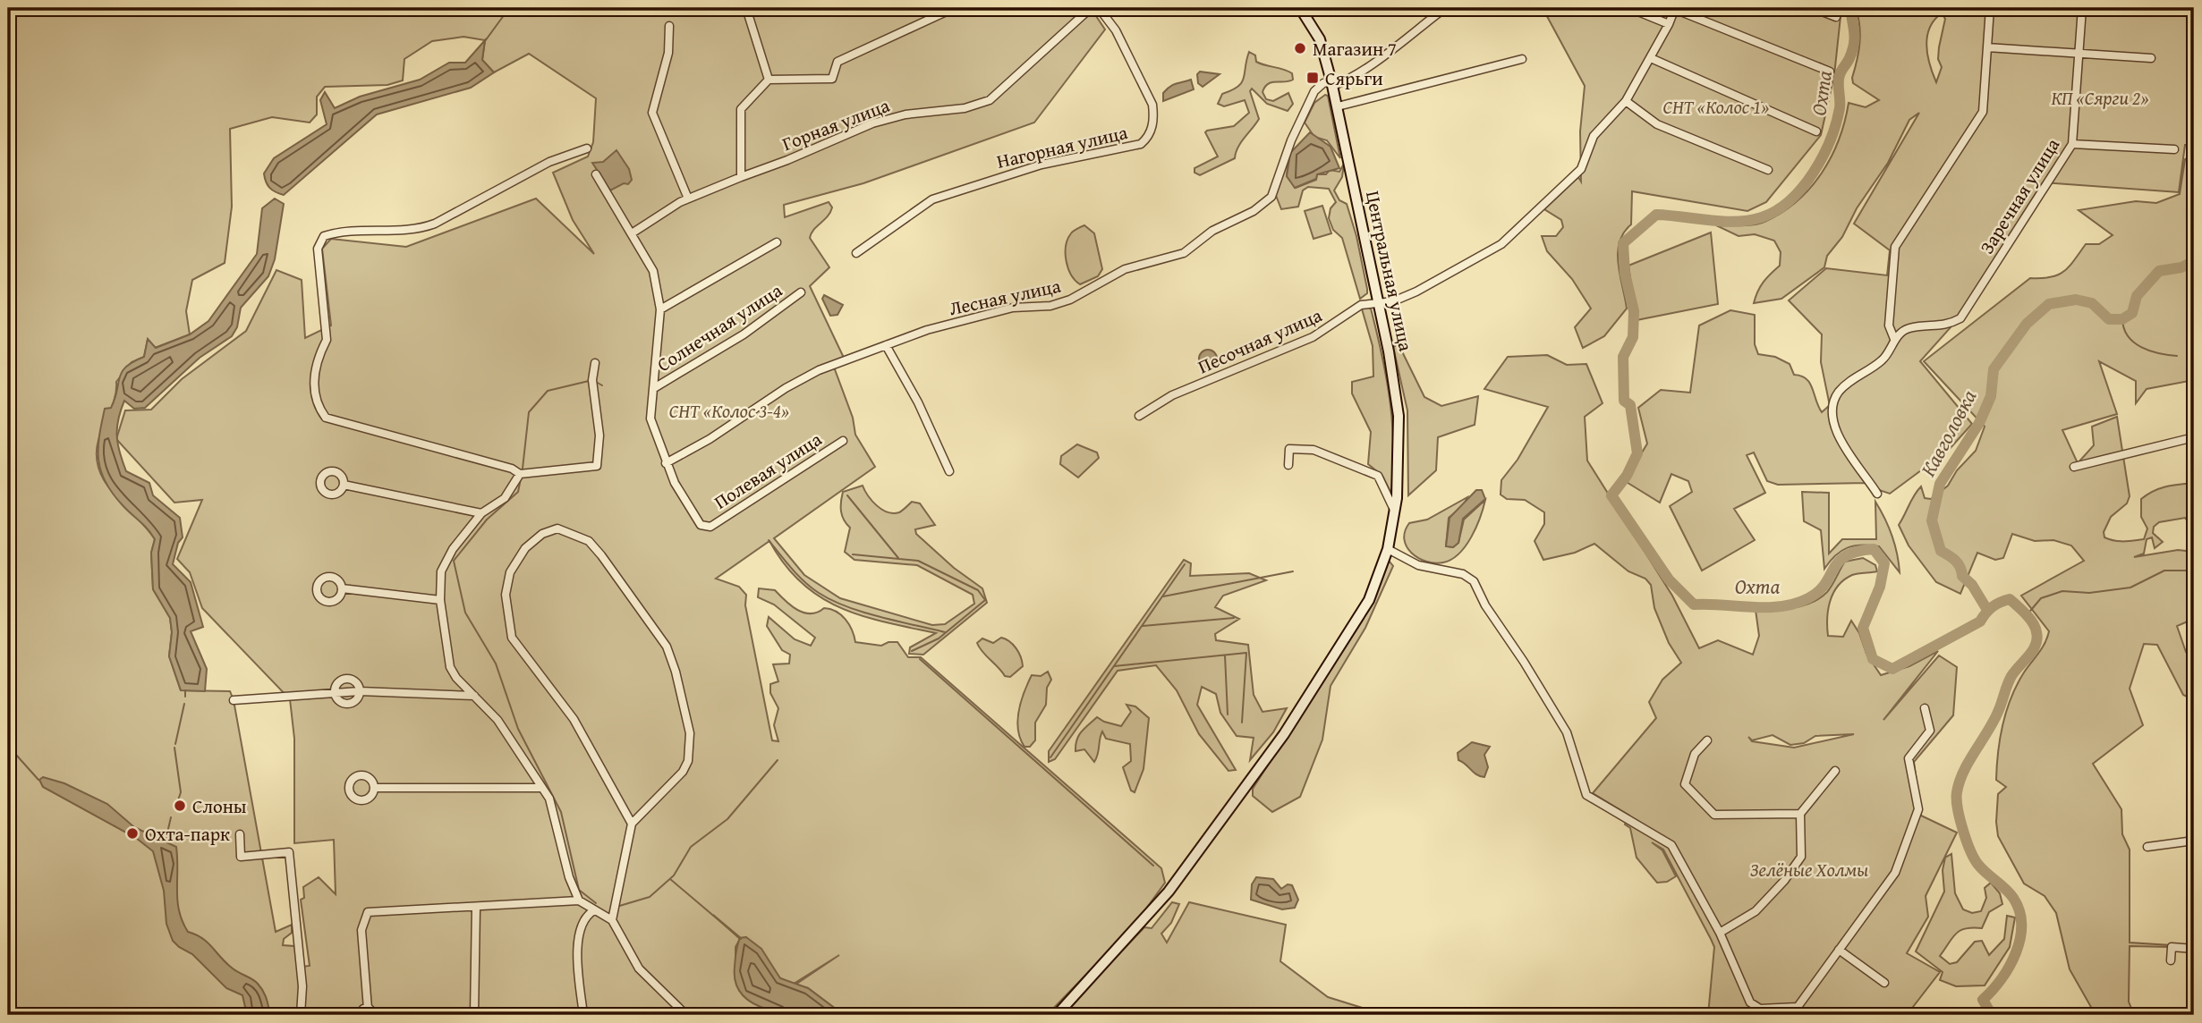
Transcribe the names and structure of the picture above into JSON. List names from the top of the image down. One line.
{"streets":{"street":["Горная улица","Нагорная улица","Заречная улица","Центральная улица","Лесная улица","Солнечная улица","Песочная улица","Полевая улица"]},"crossings":[["Центральная улица","Лесная улица"],["Центральная улица","Песочная улица"],["Лесная улица","Полевая улица"]],"water":["Охта","Кавголовка"],"parks":["КП «Сярги 2»","СНТ «Колос 1»","СНТ «Колос 3-4»","Зелёные Холмы"],"places":{"other":["Магазин 7","Слоны","Охта-парк"],"transit":["Сярьги"]}}
